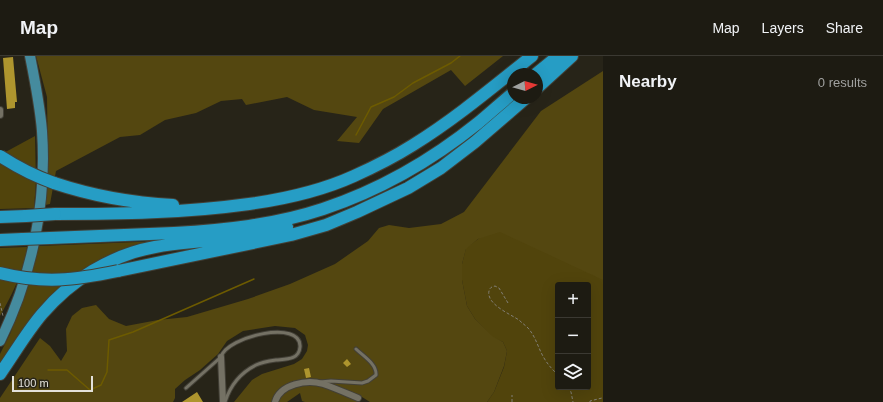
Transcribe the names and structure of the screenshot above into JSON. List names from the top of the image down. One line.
{"scale_bar":"100 m","north":"right","page":{"header":"Map","nav":["Map","Layers","Share"],"heading":["Nearby","0 results"],"map_buttons":["+","−"],"scale":"100 m"}}
